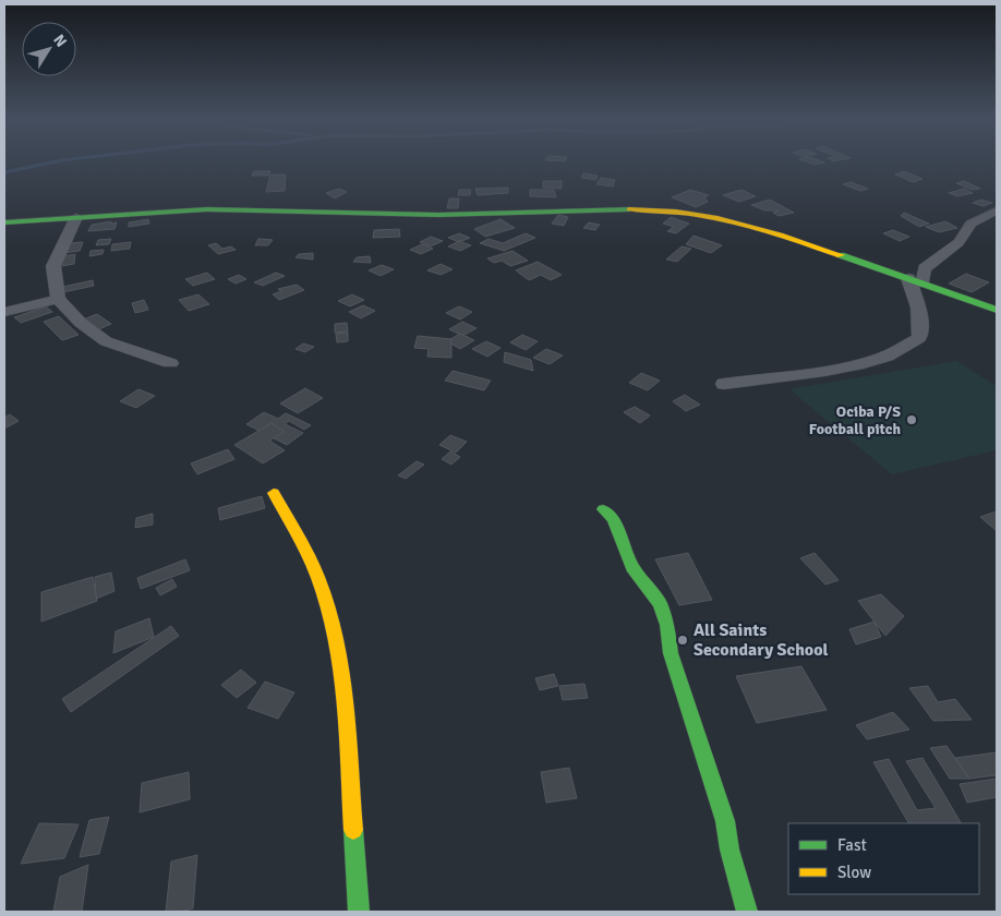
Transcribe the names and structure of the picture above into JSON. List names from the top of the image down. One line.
{"places":["Ociba P/S Football pitch","All Saints Secondary School"],"legend":["Fast","Slow"],"north":"top right"}
